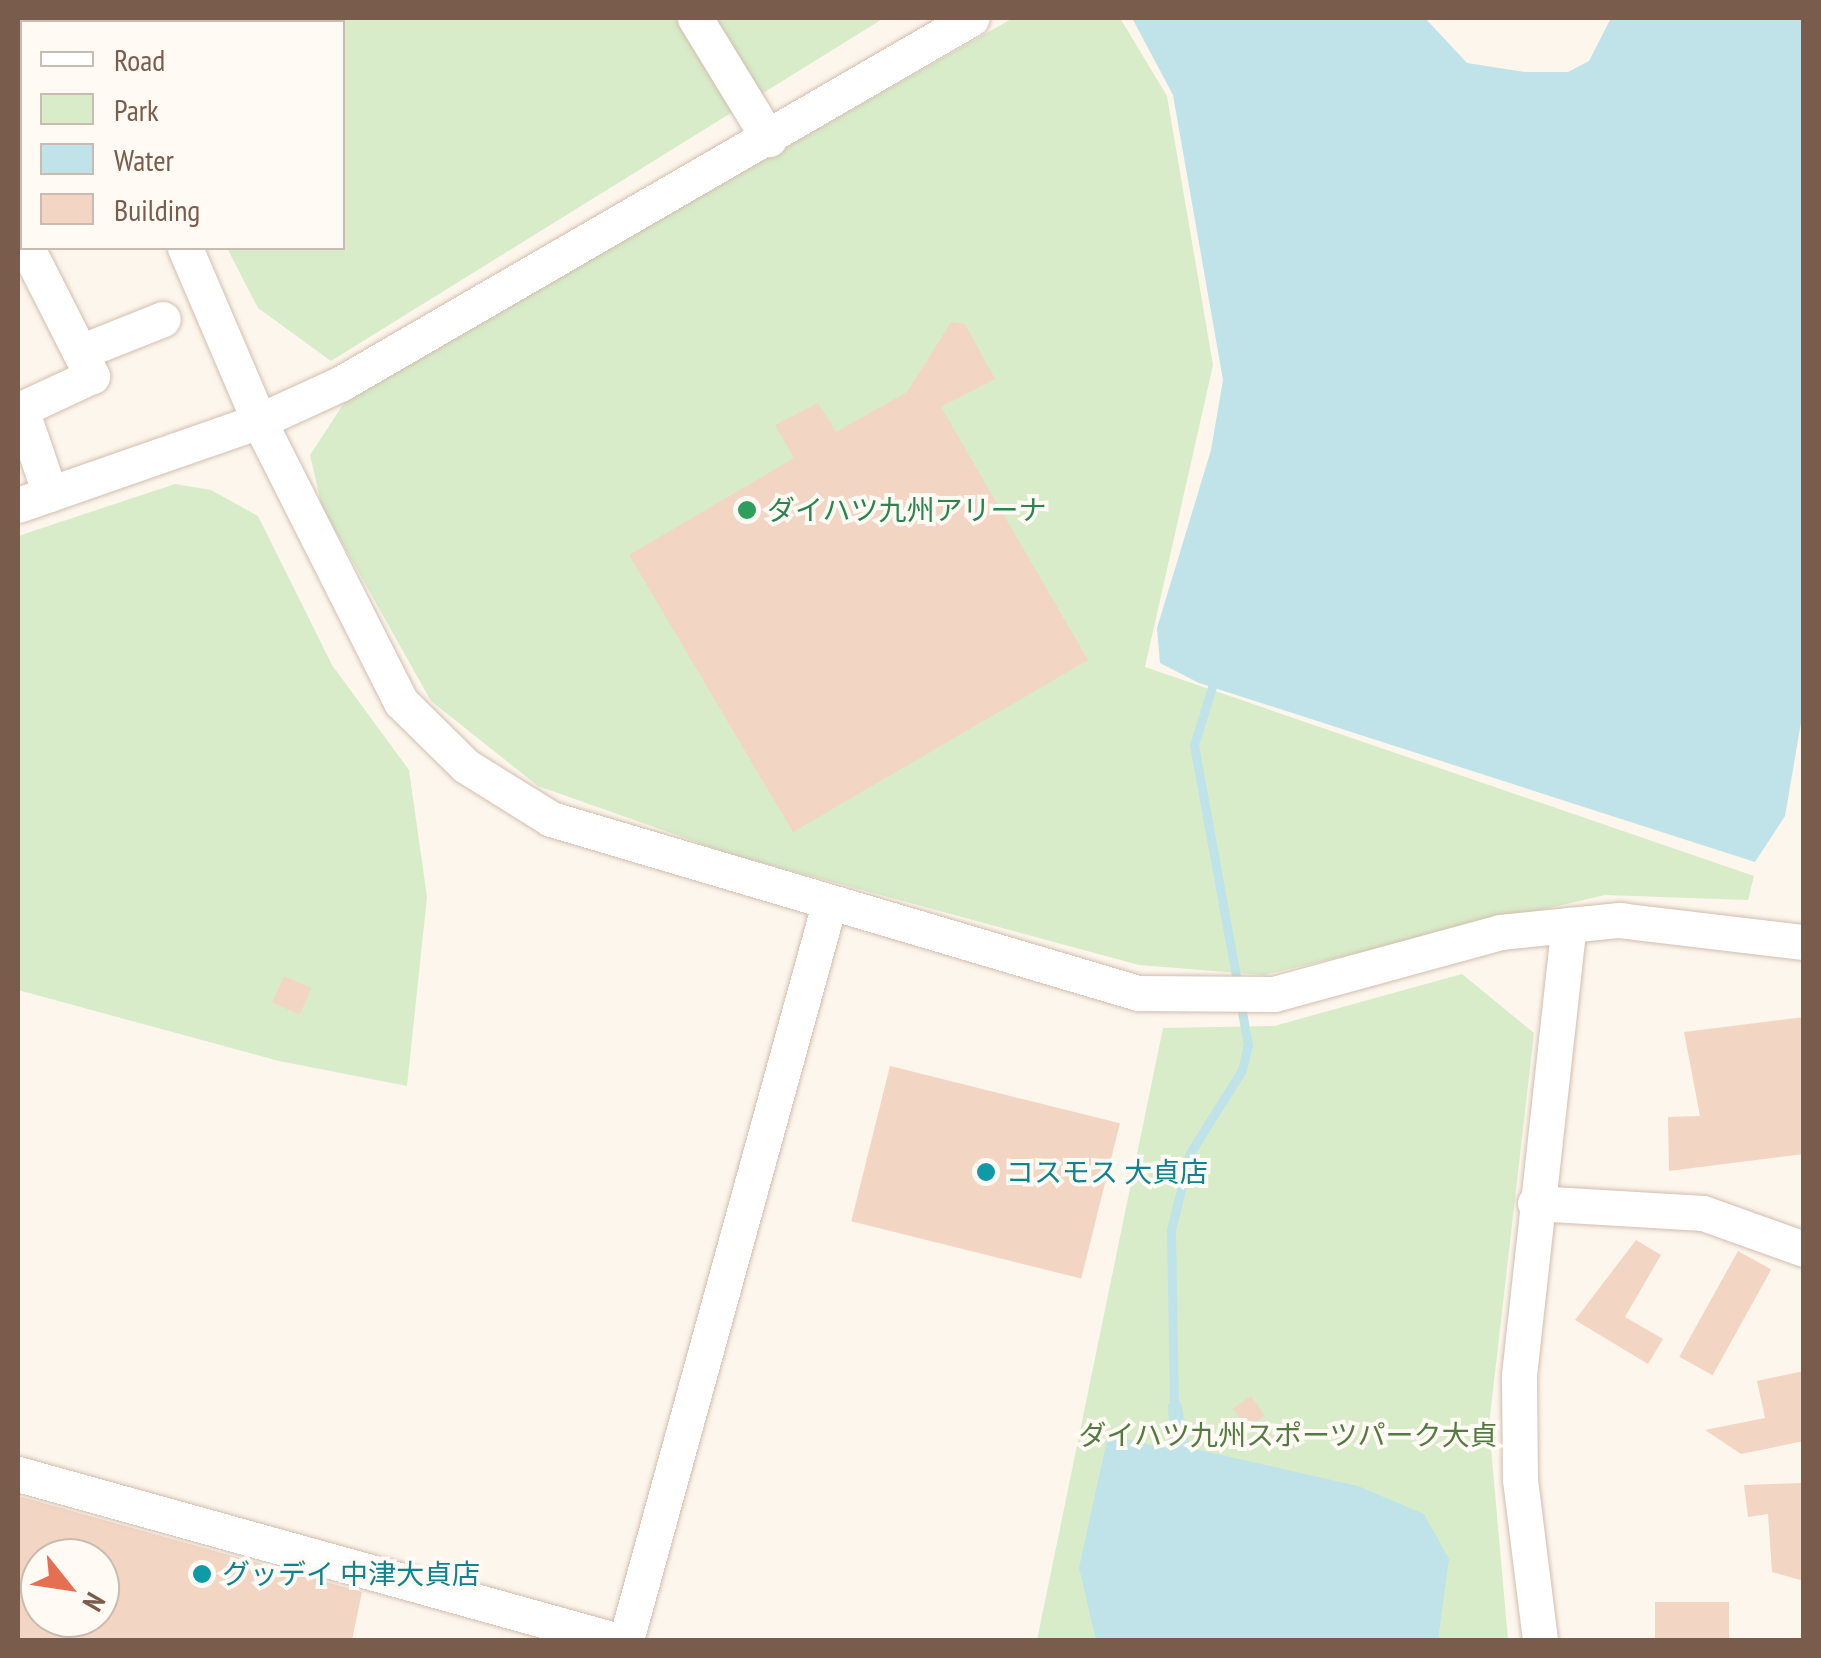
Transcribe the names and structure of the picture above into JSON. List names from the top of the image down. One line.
{"parks":["ダイハツ九州スポーツパーク大貞"],"places":["ダイハツ九州アリーナ","コスモス 大貞店","グッデイ 中津大貞店"],"legend":["Road","Park","Water","Building"],"north":"bottom right"}
